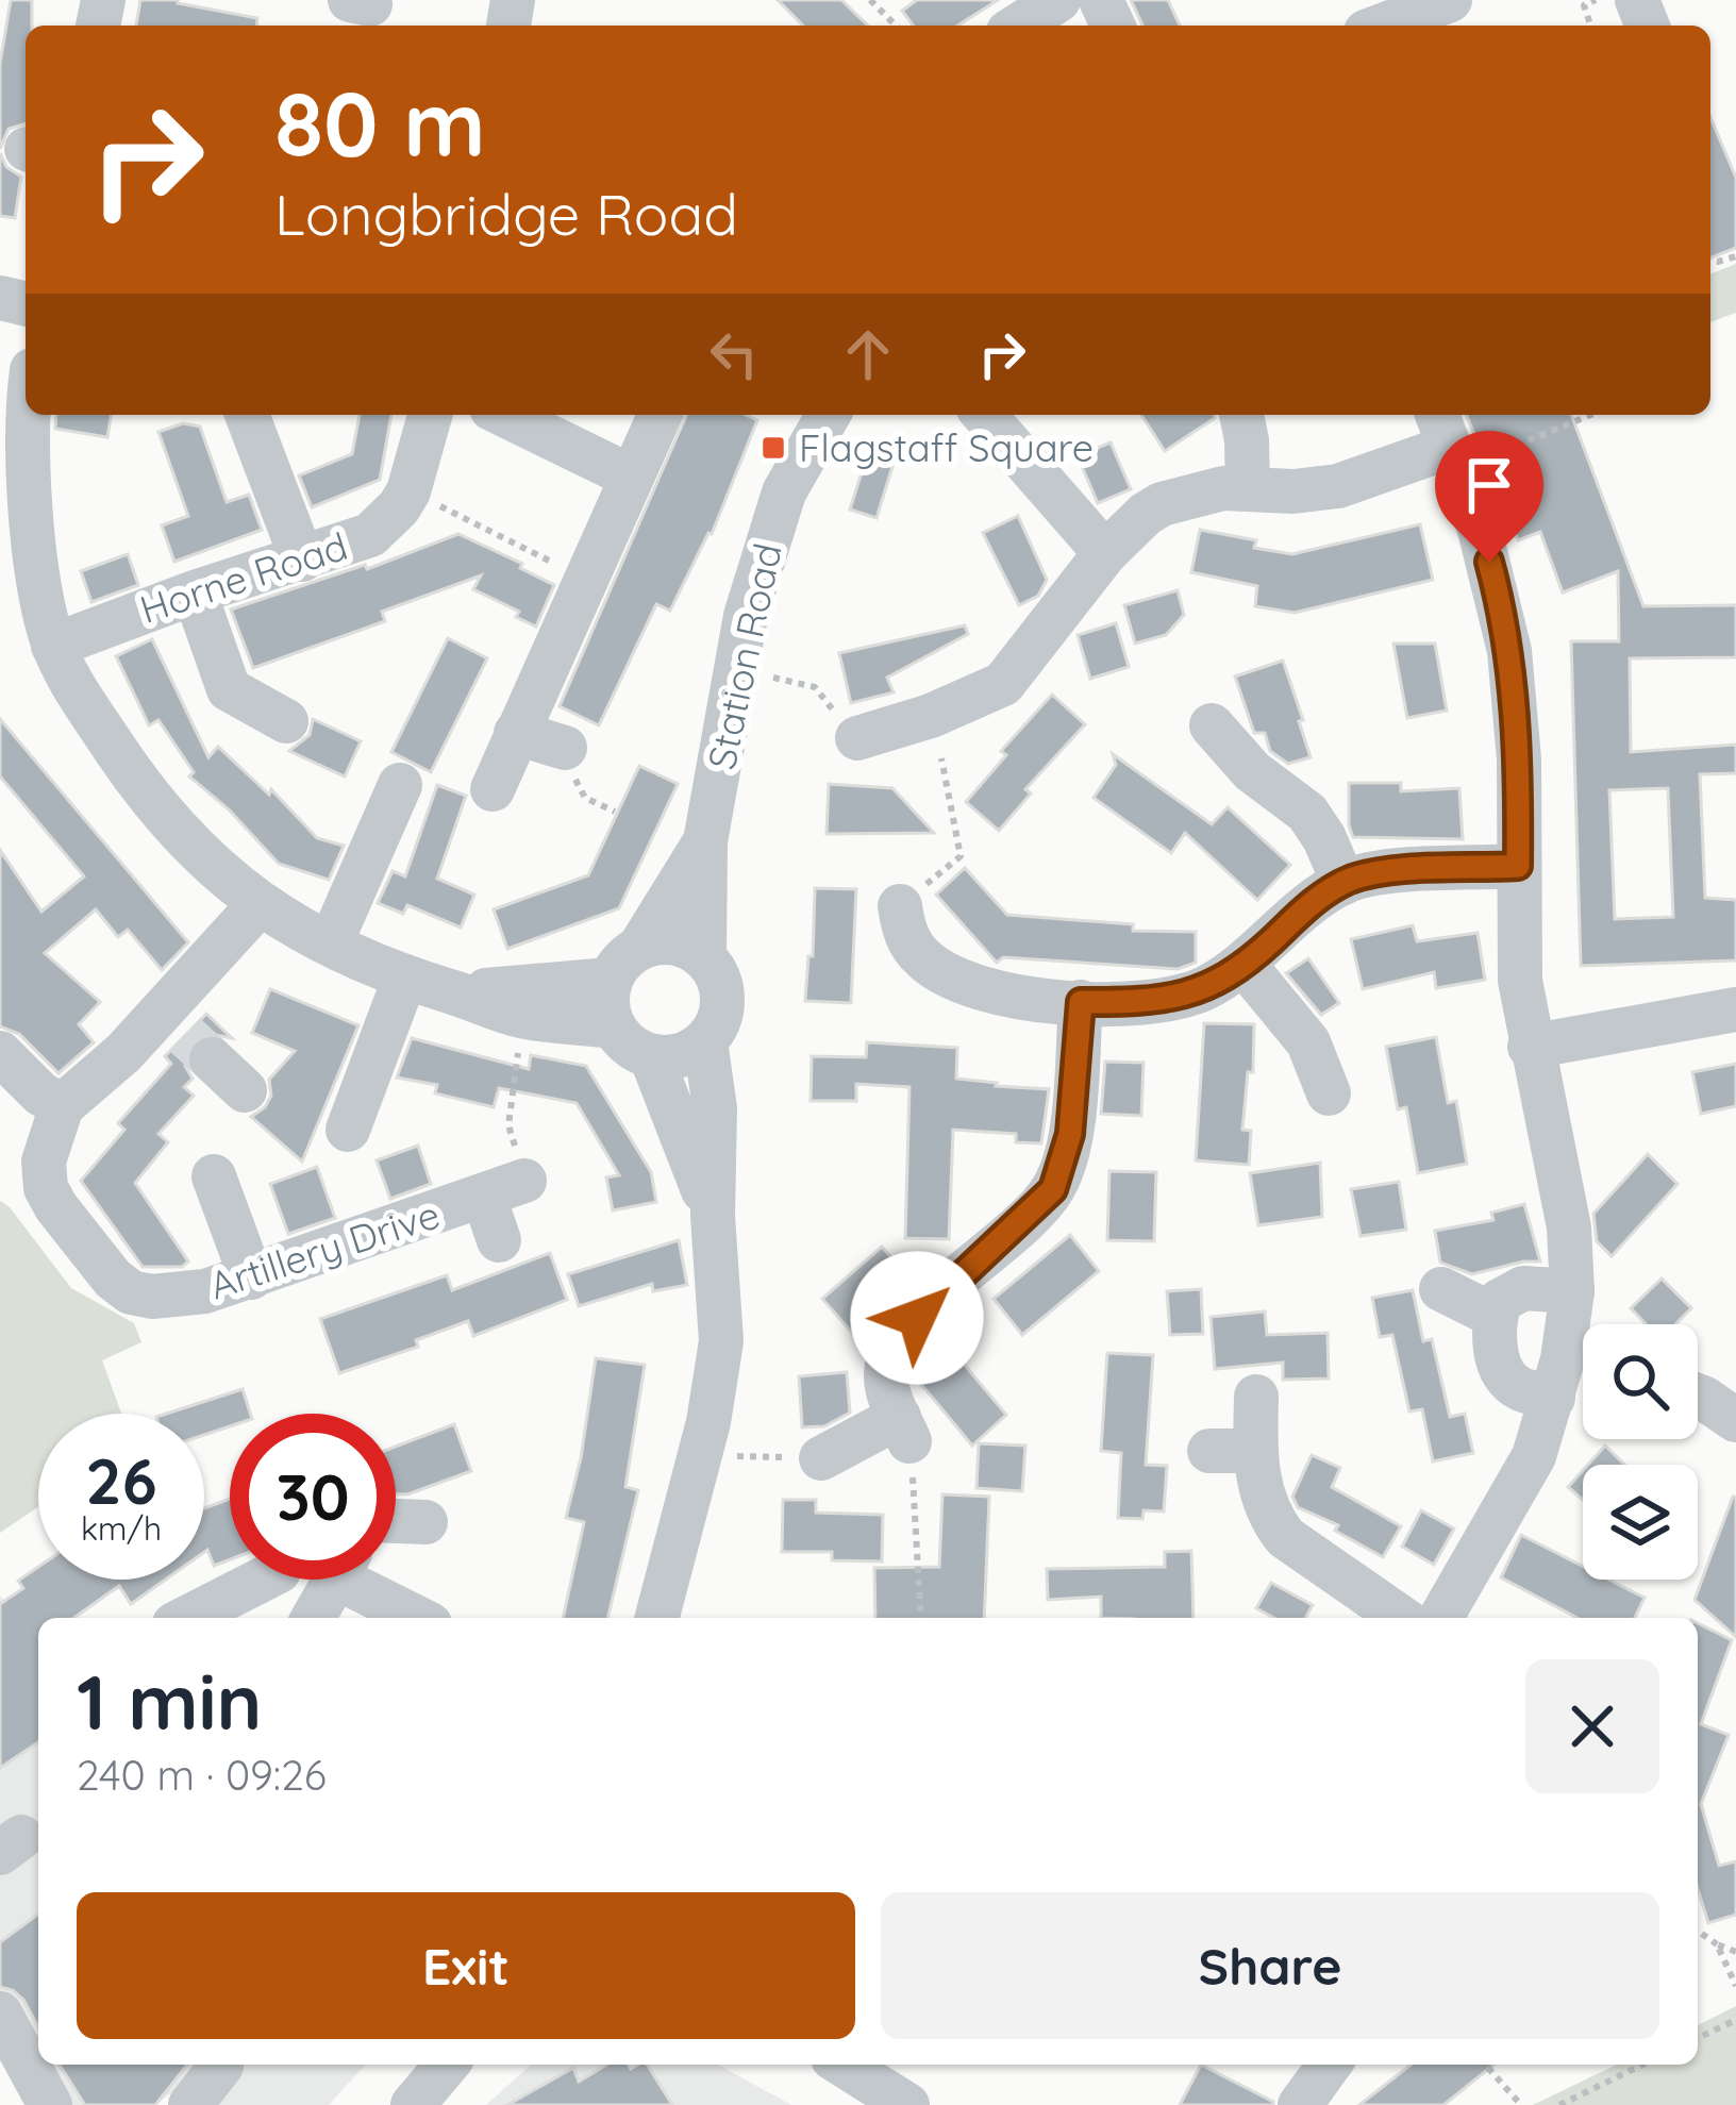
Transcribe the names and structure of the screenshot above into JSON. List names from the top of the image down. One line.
{"streets":{"street":["Horne Road","Station Road","Artillery Drive"]},"places":{"transit":["Flagstaff Square"]},"page":{"turn":["80 m","Longbridge Road"],"speed":"26 km/h","limit":"30","heading":["1 min","240 m · 09:26"],"buttons":["Exit","Share"]}}
